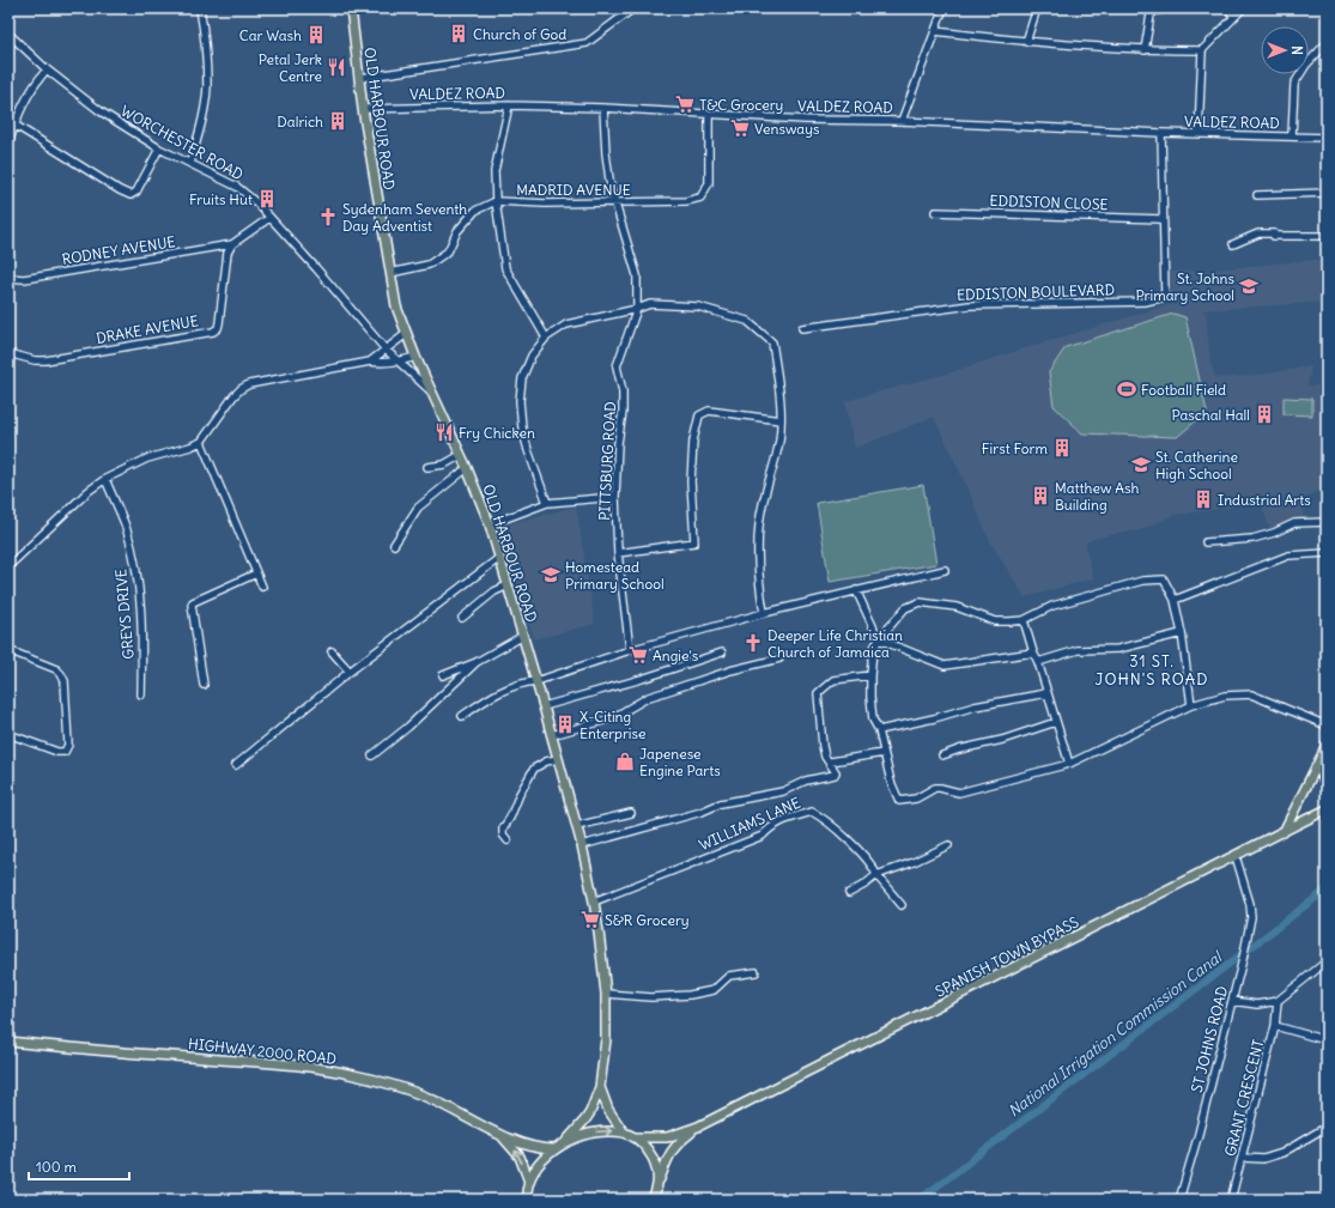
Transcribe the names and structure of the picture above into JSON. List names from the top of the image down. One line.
{"streets":{"main road":["OLD HARBOUR ROAD","SPANISH TOWN BYPASS","HIGHWAY 2000 ROAD"],"street":["VALDEZ ROAD","WORCHESTER ROAD","MADRID AVENUE","EDDISTON CLOSE","RODNEY AVENUE","EDDISTON BOULEVARD","DRAKE AVENUE","PITTSBURG ROAD","GREYS DRIVE","WILLIAMS LANE","ST JOHNS ROAD","GRANT CRESCENT"]},"crossings":[["VALDEZ ROAD","OLD HARBOUR ROAD"],["VALDEZ ROAD","MADRID AVENUE"],["VALDEZ ROAD","EDDISTON BOULEVARD"],["VALDEZ ROAD","PITTSBURG ROAD"],["OLD HARBOUR ROAD","WORCHESTER ROAD"],["OLD HARBOUR ROAD","MADRID AVENUE"],["OLD HARBOUR ROAD","WILLIAMS LANE"],["MADRID AVENUE","PITTSBURG ROAD"],["EDDISTON CLOSE","EDDISTON BOULEVARD"],["RODNEY AVENUE","DRAKE AVENUE"],["SPANISH TOWN BYPASS","ST JOHNS ROAD"]],"districts":["31 ST. JOHN'S ROAD"],"water":["National Irrigation Commission Canal"],"places":{"building":["Church of God","Car Wash","Dalrich","Fruits Hut","Paschal Hall","First Form","Matthew Ash Building","Industrial Arts","X-Citing Enterprise"],"restaurant":["Petal Jerk Centre","Fry Chicken"],"supermarket":["T&C Grocery","Vensways","Angie's","S&R Grocery"],"church":["Sydenham Seventh Day Adventist","Deeper Life Christian Church of Jamaica"],"school or university":["St. Johns Primary School","St. Catherine High School","Homestead Primary School"],"sports":["Football Field"],"shop":["Japenese Engine Parts"]},"scale_bar":"100 m","north":"right"}
